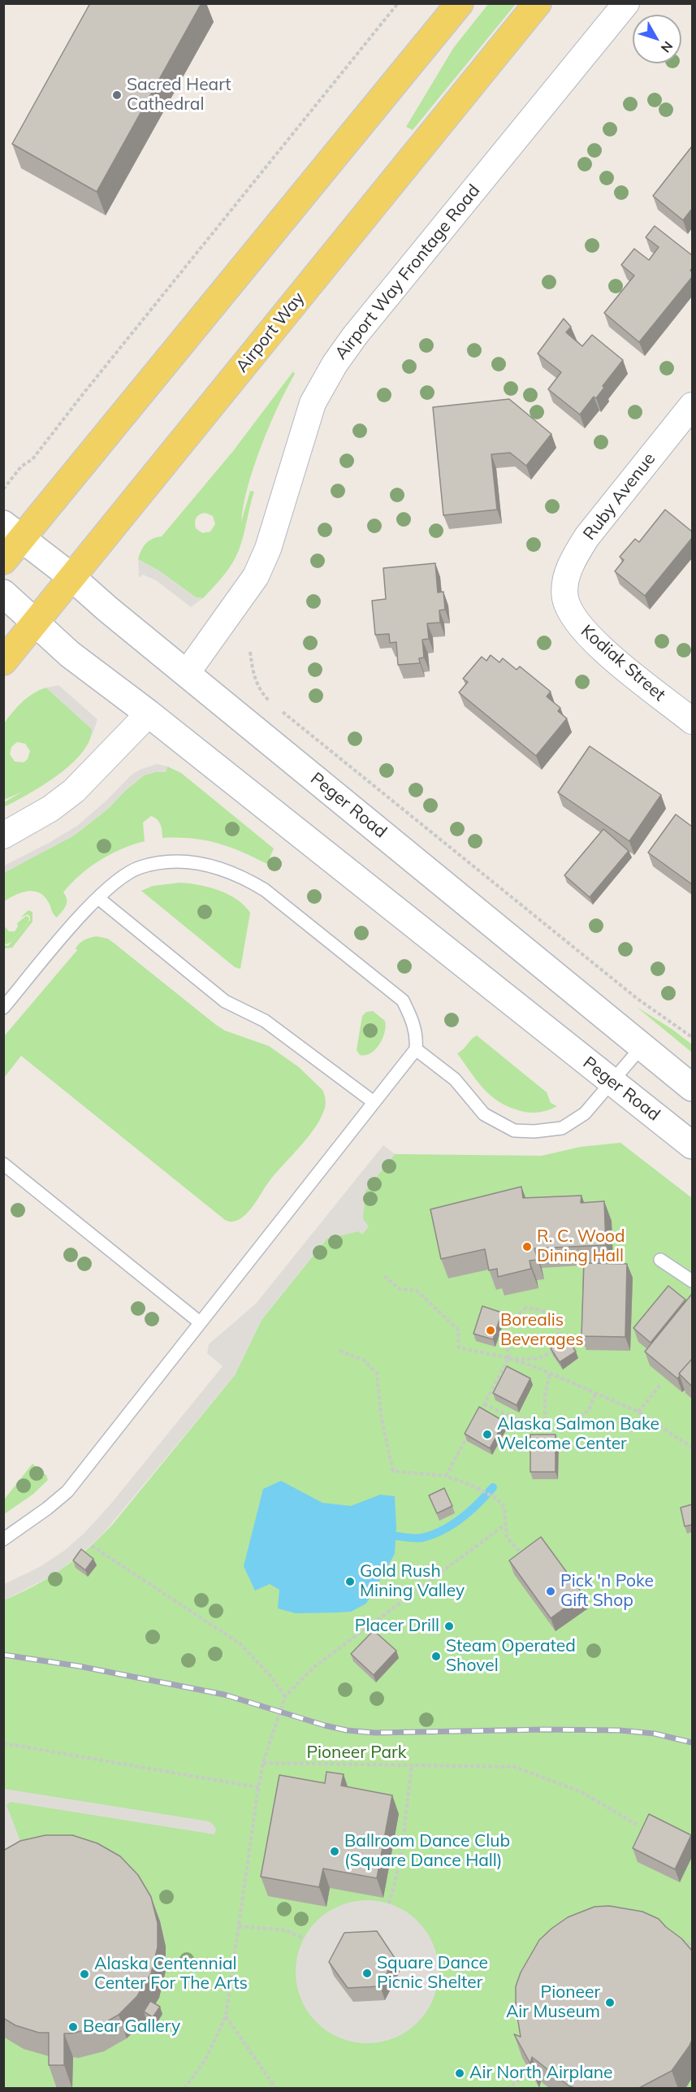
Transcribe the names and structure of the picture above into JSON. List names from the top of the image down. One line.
{"streets":{"main road":["Airport Way","Peger Road"],"street":["Airport Way Frontage Road","Ruby Avenue","Kodiak Street"]},"crossings":[["Airport Way Frontage Road","Peger Road"],["Airport Way","Peger Road"],["Ruby Avenue","Kodiak Street"]],"parks":["Pioneer Park"],"places":["Sacred Heart Cathedral","R. C. Wood Dining Hall","Borealis Beverages","Alaska Salmon Bake Welcome Center","Gold Rush Mining Valley","Pick 'n Poke Gift Shop","Placer Drill","Steam Operated Shovel","Ballroom Dance Club (Square Dance Hall)","Square Dance Picnic Shelter","Alaska Centennial Center For The Arts","Pioneer Air Museum","Bear Gallery","Air North Airplane"],"north":"bottom right"}
